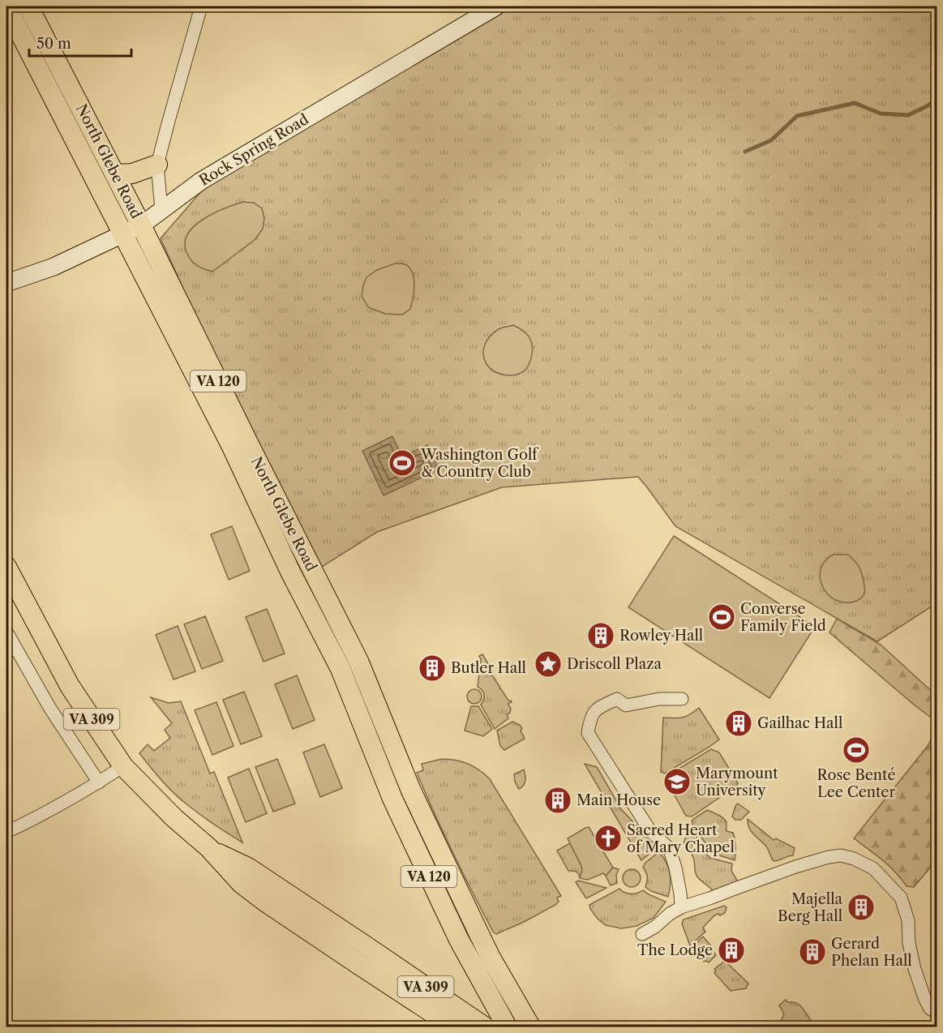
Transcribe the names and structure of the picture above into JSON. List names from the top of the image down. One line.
{"streets":{"main road":["North Glebe Road","VA 120","VA 309"],"street":["Rock Spring Road"]},"crossings":[["Rock Spring Road","North Glebe Road"]],"places":{"sports":["Washington Golf & Country Club","Converse Family Field","Rose Benté Lee Center"],"building":["Rowley Hall","Butler Hall","Gailhac Hall","Main House","Majella Berg Hall","The Lodge","Gerard Phelan Hall"],"place":["Driscoll Plaza"],"school or university":["Marymount University"],"church":["Sacred Heart of Mary Chapel"]},"scale_bar":"50 m"}
